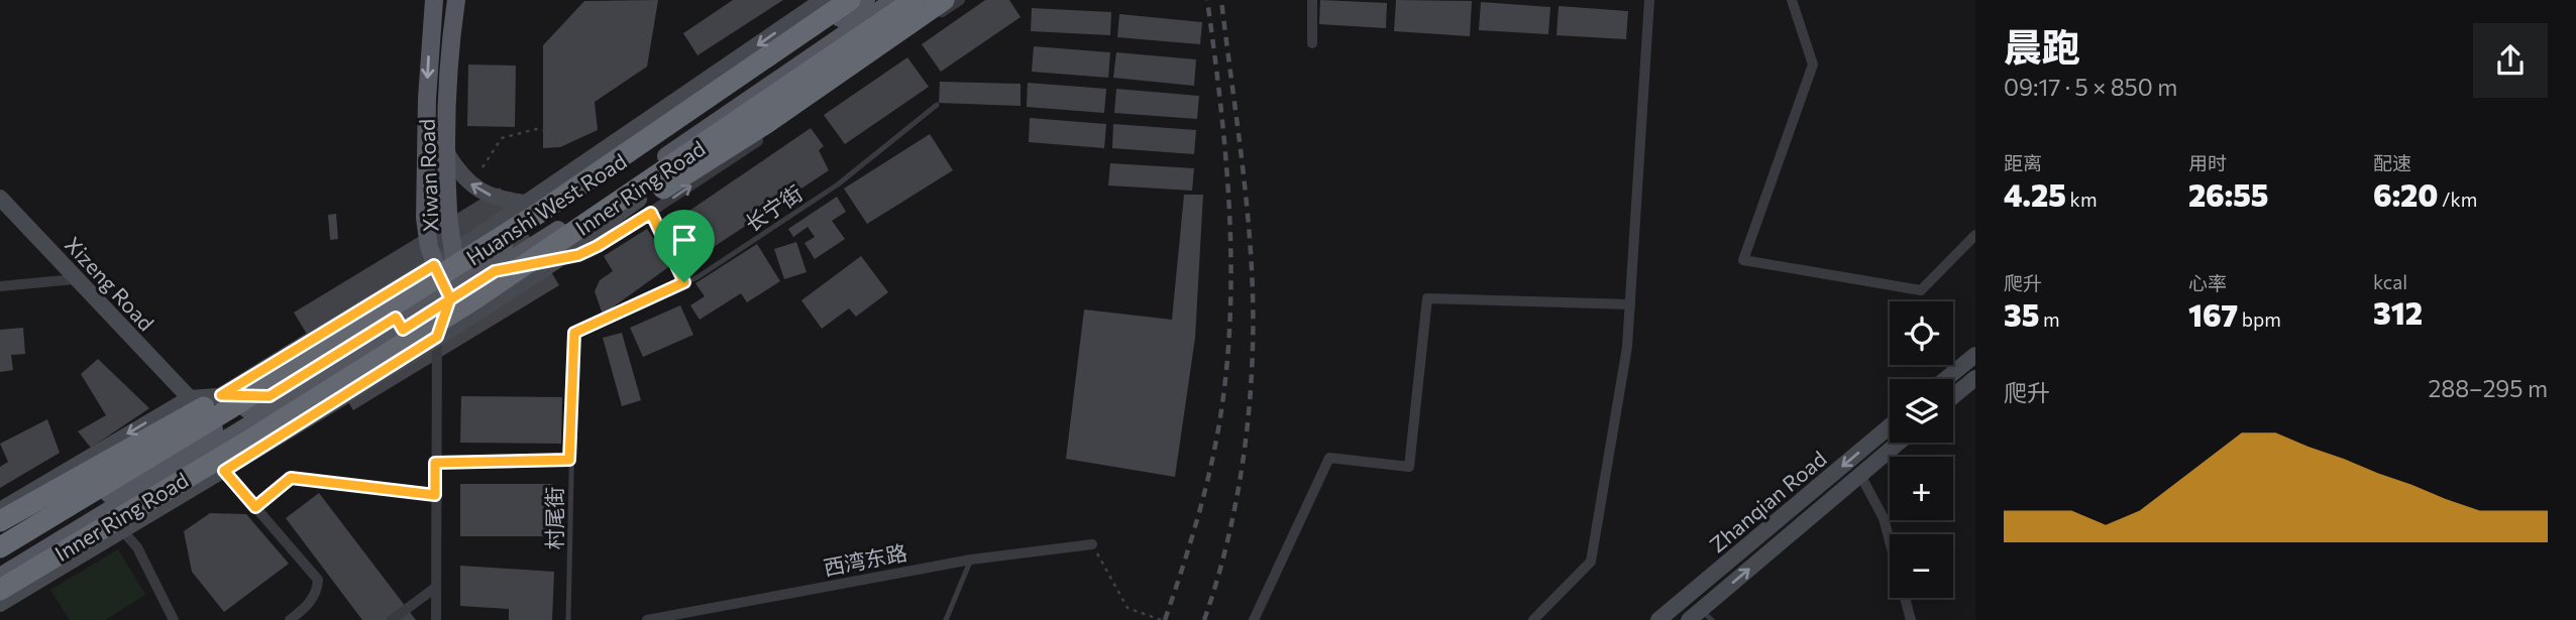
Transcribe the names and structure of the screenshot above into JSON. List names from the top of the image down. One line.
{"streets":{"highway":["Inner Ring Road"],"main road":["Xiwan Road","Huanshi West Road","Xizeng Road","Zhanqian Road"],"street":["西湾东路"],"lane":["长宁街","村尾街"]},"crossings":[["Xiwan Road","Inner Ring Road"],["Xiwan Road","Huanshi West Road"],["Inner Ring Road","Huanshi West Road"],["长宁街","村尾街"]],"page":{"heading":["晨跑","09:17 · 5 × 850 m"],"stats":[["距离","4.25 km"],["用时","26:55"],["配速","6:20 /km"],["爬升","35 m"],["心率","167 bpm"],["kcal","312"]],"map_buttons":["+","−"],"chart":["爬升","288–295 m"]}}
